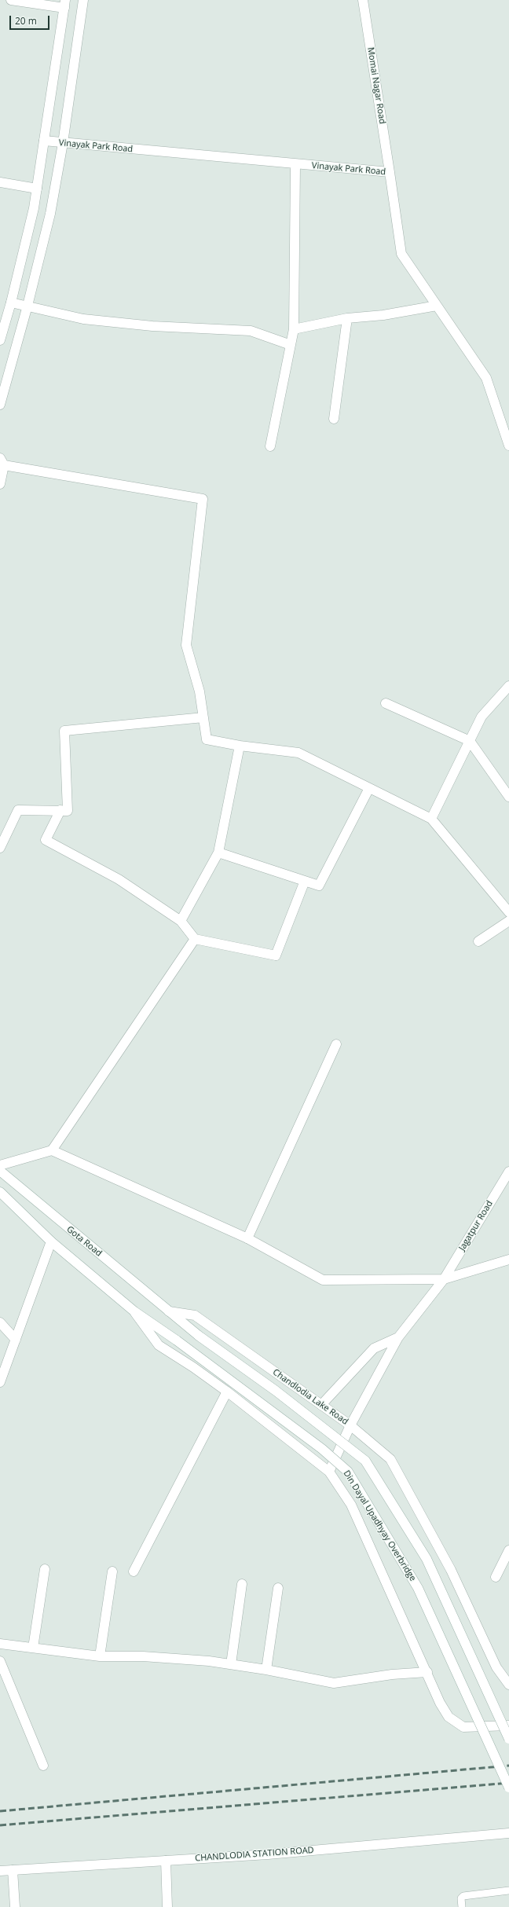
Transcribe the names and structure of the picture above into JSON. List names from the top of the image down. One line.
{"streets":{"street":["Momai Nagar Road","Vinayak Park Road","Jagatpur Road","Gota Road","Chandlodia Lake Road","Din Dayal Upadhyay Overbridge","CHANDLODIA STATION ROAD"]},"crossings":[["Momai Nagar Road","Vinayak Park Road"],["Jagatpur Road","Chandlodia Lake Road"],["Gota Road","Chandlodia Lake Road"]],"scale_bar":"20 m"}
